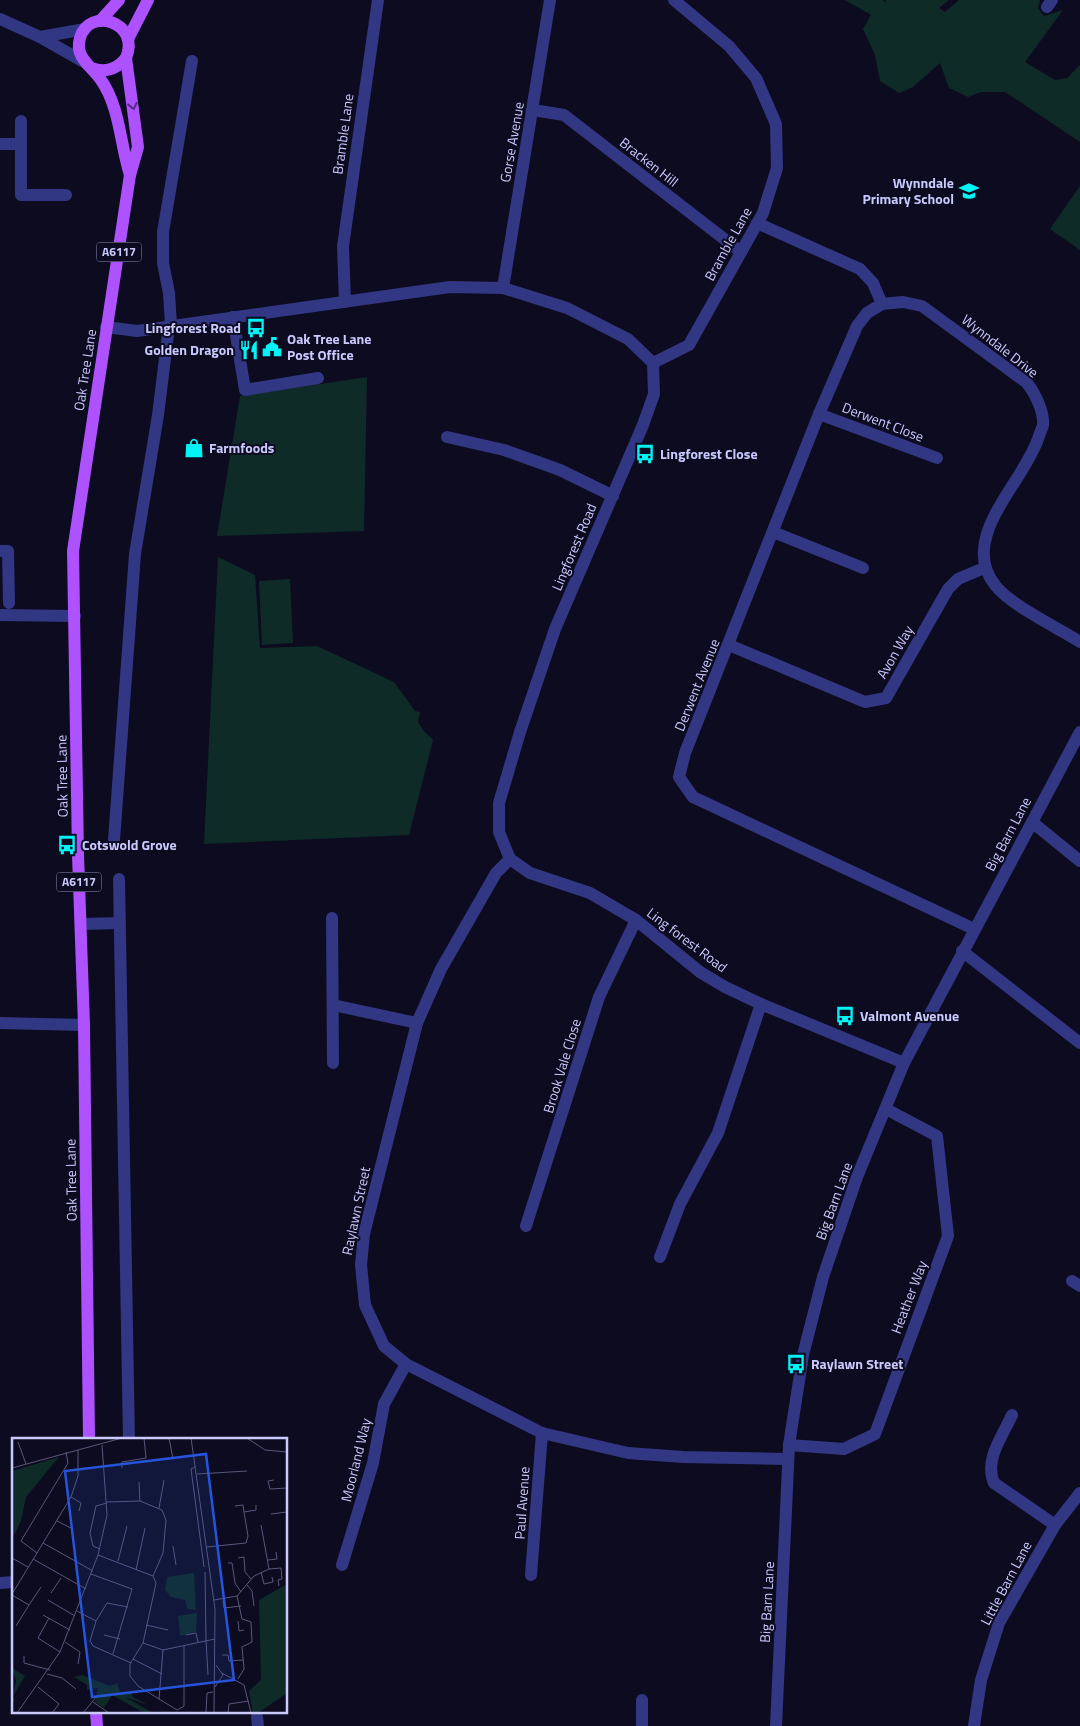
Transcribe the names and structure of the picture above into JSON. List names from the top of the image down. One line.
{"streets":{"main road":["A6117","Oak Tree Lane"],"street":["Bramble Lane","Gorse Avenue","Bracken Hill","Wynndale Drive","Derwent Close","Lingforest Road","Avon Way","Derwent Avenue","Big Barn Lane","Ling forest Road","Brook Vale Close","Raylawn Street","Heather Way","Moorland Way","Paul Avenue","Little Barn Lane"]},"crossings":[["Bramble Lane","Bracken Hill"],["Bramble Lane","Lingforest Road"],["Gorse Avenue","Bracken Hill"],["Wynndale Drive","Avon Way"],["Wynndale Drive","Derwent Avenue"],["Derwent Close","Derwent Avenue"],["Lingforest Road","Ling forest Road"],["Lingforest Road","Raylawn Street"],["Avon Way","Derwent Avenue"],["Derwent Avenue","Big Barn Lane"],["Big Barn Lane","Ling forest Road"],["Big Barn Lane","Raylawn Street"],["Big Barn Lane","Heather Way"],["Ling forest Road","Brook Vale Close"],["Ling forest Road","Raylawn Street"],["Raylawn Street","Moorland Way"],["Raylawn Street","Paul Avenue"]],"places":{"school or university":["Wynndale Primary School"],"bus stop":["Lingforest Road","Lingforest Close","Cotswold Grove","Valmont Avenue","Raylawn Street"],"public building":["Oak Tree Lane Post Office"],"restaurant":["Golden Dragon"],"shop":["Farmfoods"]}}
